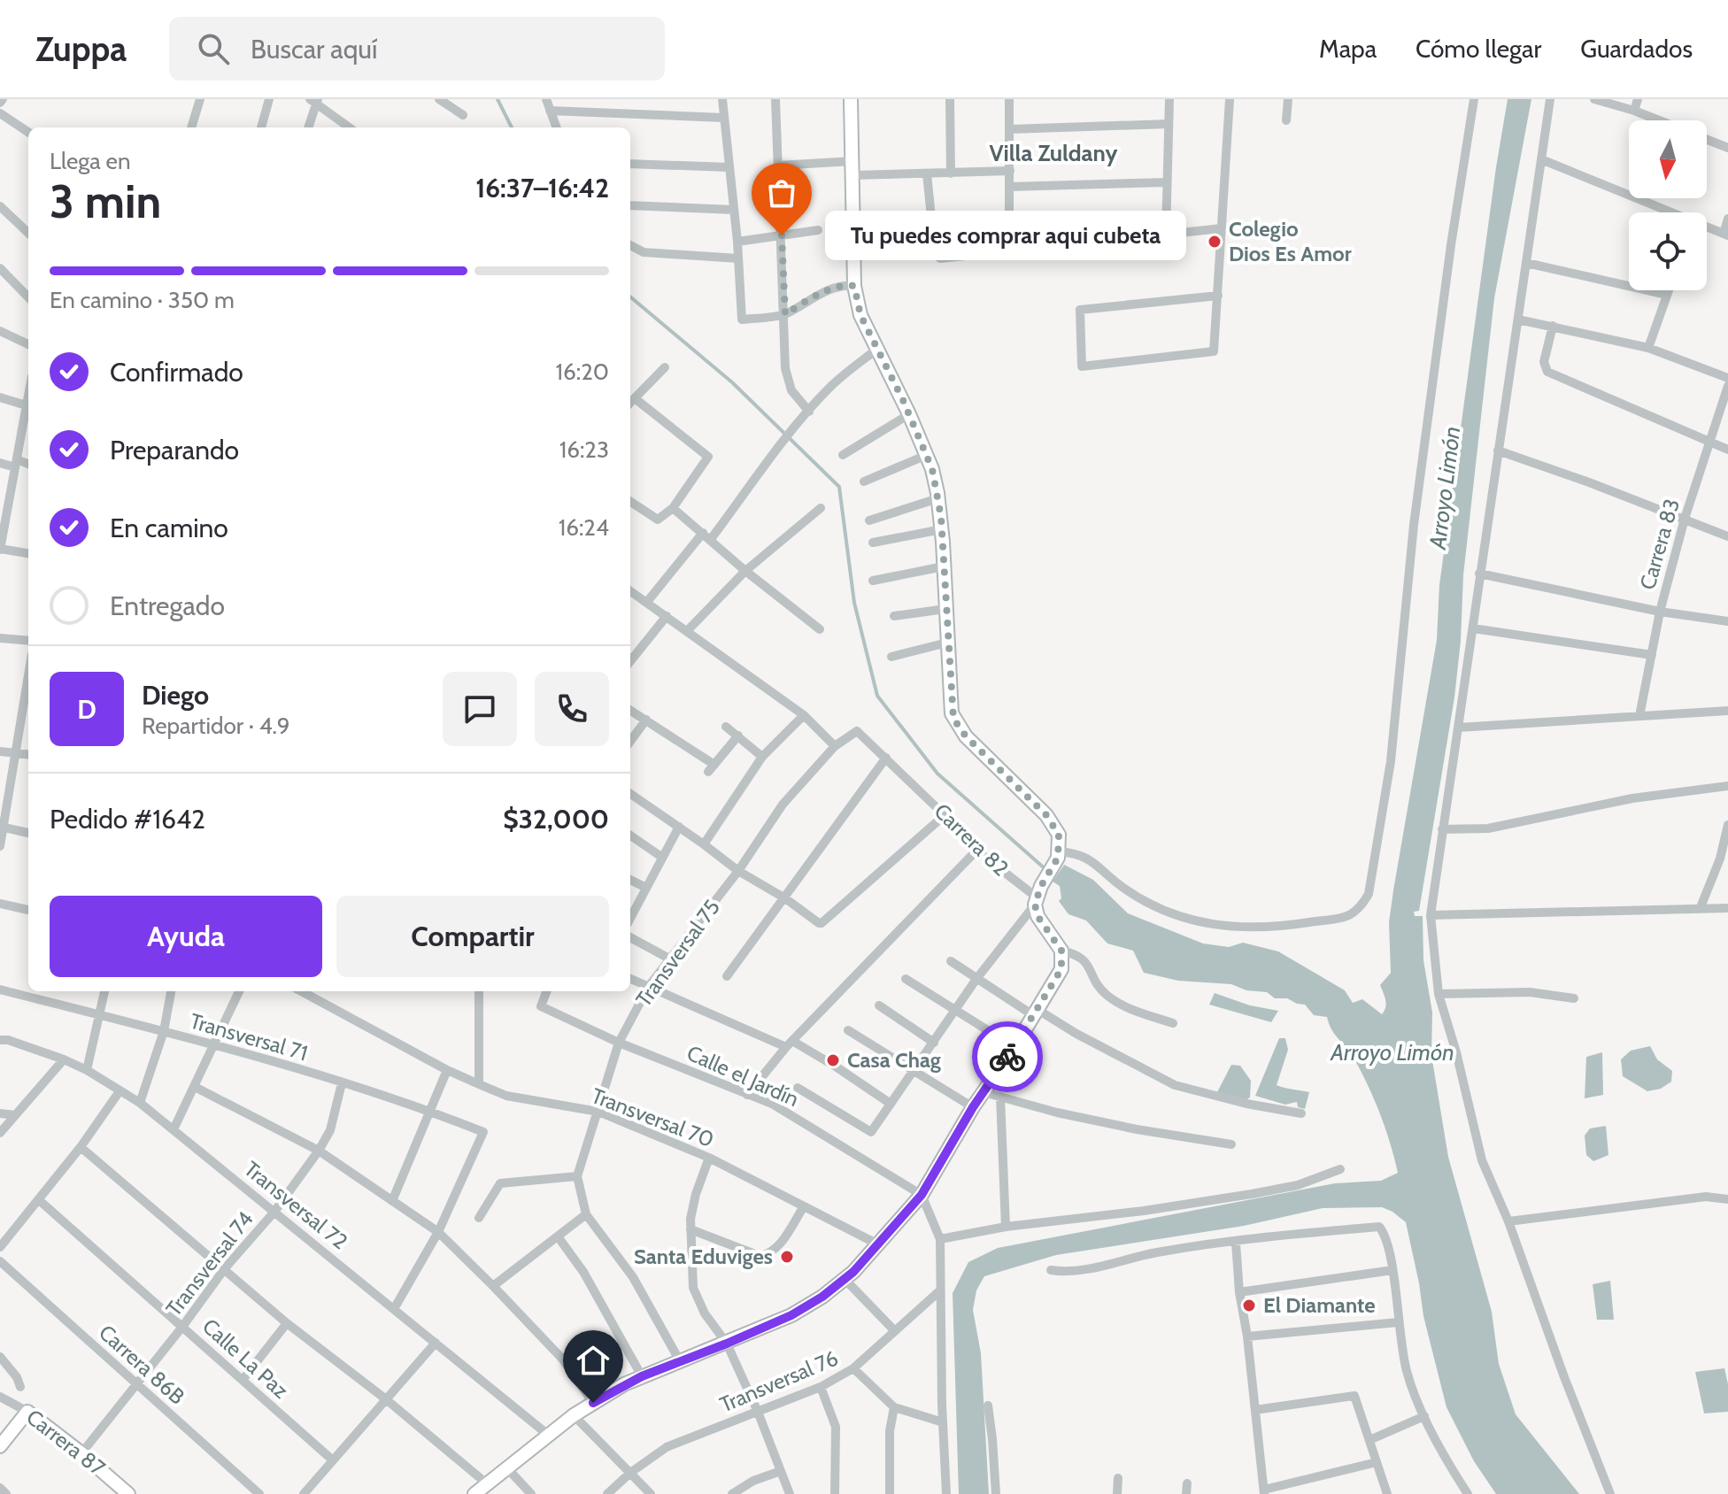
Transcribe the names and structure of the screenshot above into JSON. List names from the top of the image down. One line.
{"streets":{"street":["Carrera 83","Carrera 82","Transversal 75","Transversal 71","Calle el Jardín","Transversal 70","Transversal 72","Transversal 74","Calle La Paz","Carrera 86B","Transversal 76","Carrera 87"]},"crossings":[["Carrera 82","Transversal 75"],["Transversal 75","Calle el Jardín"],["Transversal 75","Transversal 70"],["Transversal 71","Transversal 74"],["Transversal 72","Transversal 74"],["Transversal 74","Calle La Paz"],["Transversal 74","Carrera 86B"],["Transversal 74","Carrera 87"]],"districts":["Villa Zuldany"],"water":["Arroyo Limón"],"places":["Tu puedes comprar aqui cubeta","Colegio Dios Es Amor","Casa Chag","Santa Eduviges","El Diamante"],"north":"bottom","page":{"header":"Zuppa","search":"Buscar aquí","nav":["Mapa","Cómo llegar","Guardados"],"heading":["3 min","Llega en","16:37–16:42"],"panel":["Diego","Repartidor · 4.9","Pedido #1642","$32,000"],"bubble":"Tu puedes comprar aqui cubeta","bar":"En camino · 350 m","list":[["Confirmado","16:20"],["Preparando","16:23"],["En camino","16:24"],"Entregado"],"round":"D","buttons":["Ayuda","Compartir"]}}
